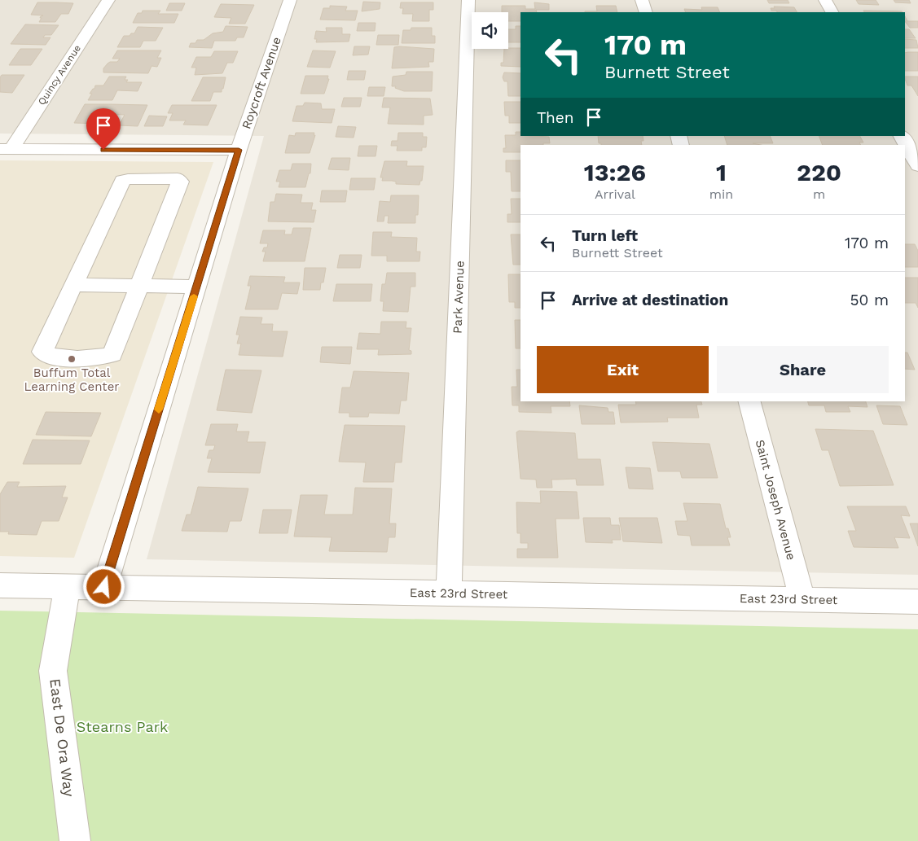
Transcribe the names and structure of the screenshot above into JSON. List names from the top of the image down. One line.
{"streets":{"street":["Quincy Avenue","Roycroft Avenue","Park Avenue","Saint Joseph Avenue","East 23rd Street","East De Ora Way"]},"crossings":[["Roycroft Avenue","East 23rd Street"],["Park Avenue","East 23rd Street"],["Saint Joseph Avenue","East 23rd Street"],["East 23rd Street","East De Ora Way"]],"parks":["Stearns Park"],"places":["Buffum Total Learning Center"],"page":{"turn":["170 m","Burnett Street"],"then":"Then","eta":["13:26","Arrival","1","min","220","m"],"list":[{"name":"Turn left","note":"Burnett Street","value":"170 m"},{"name":"Arrive at destination","value":"50 m"}],"buttons":["Exit","Share"]}}
